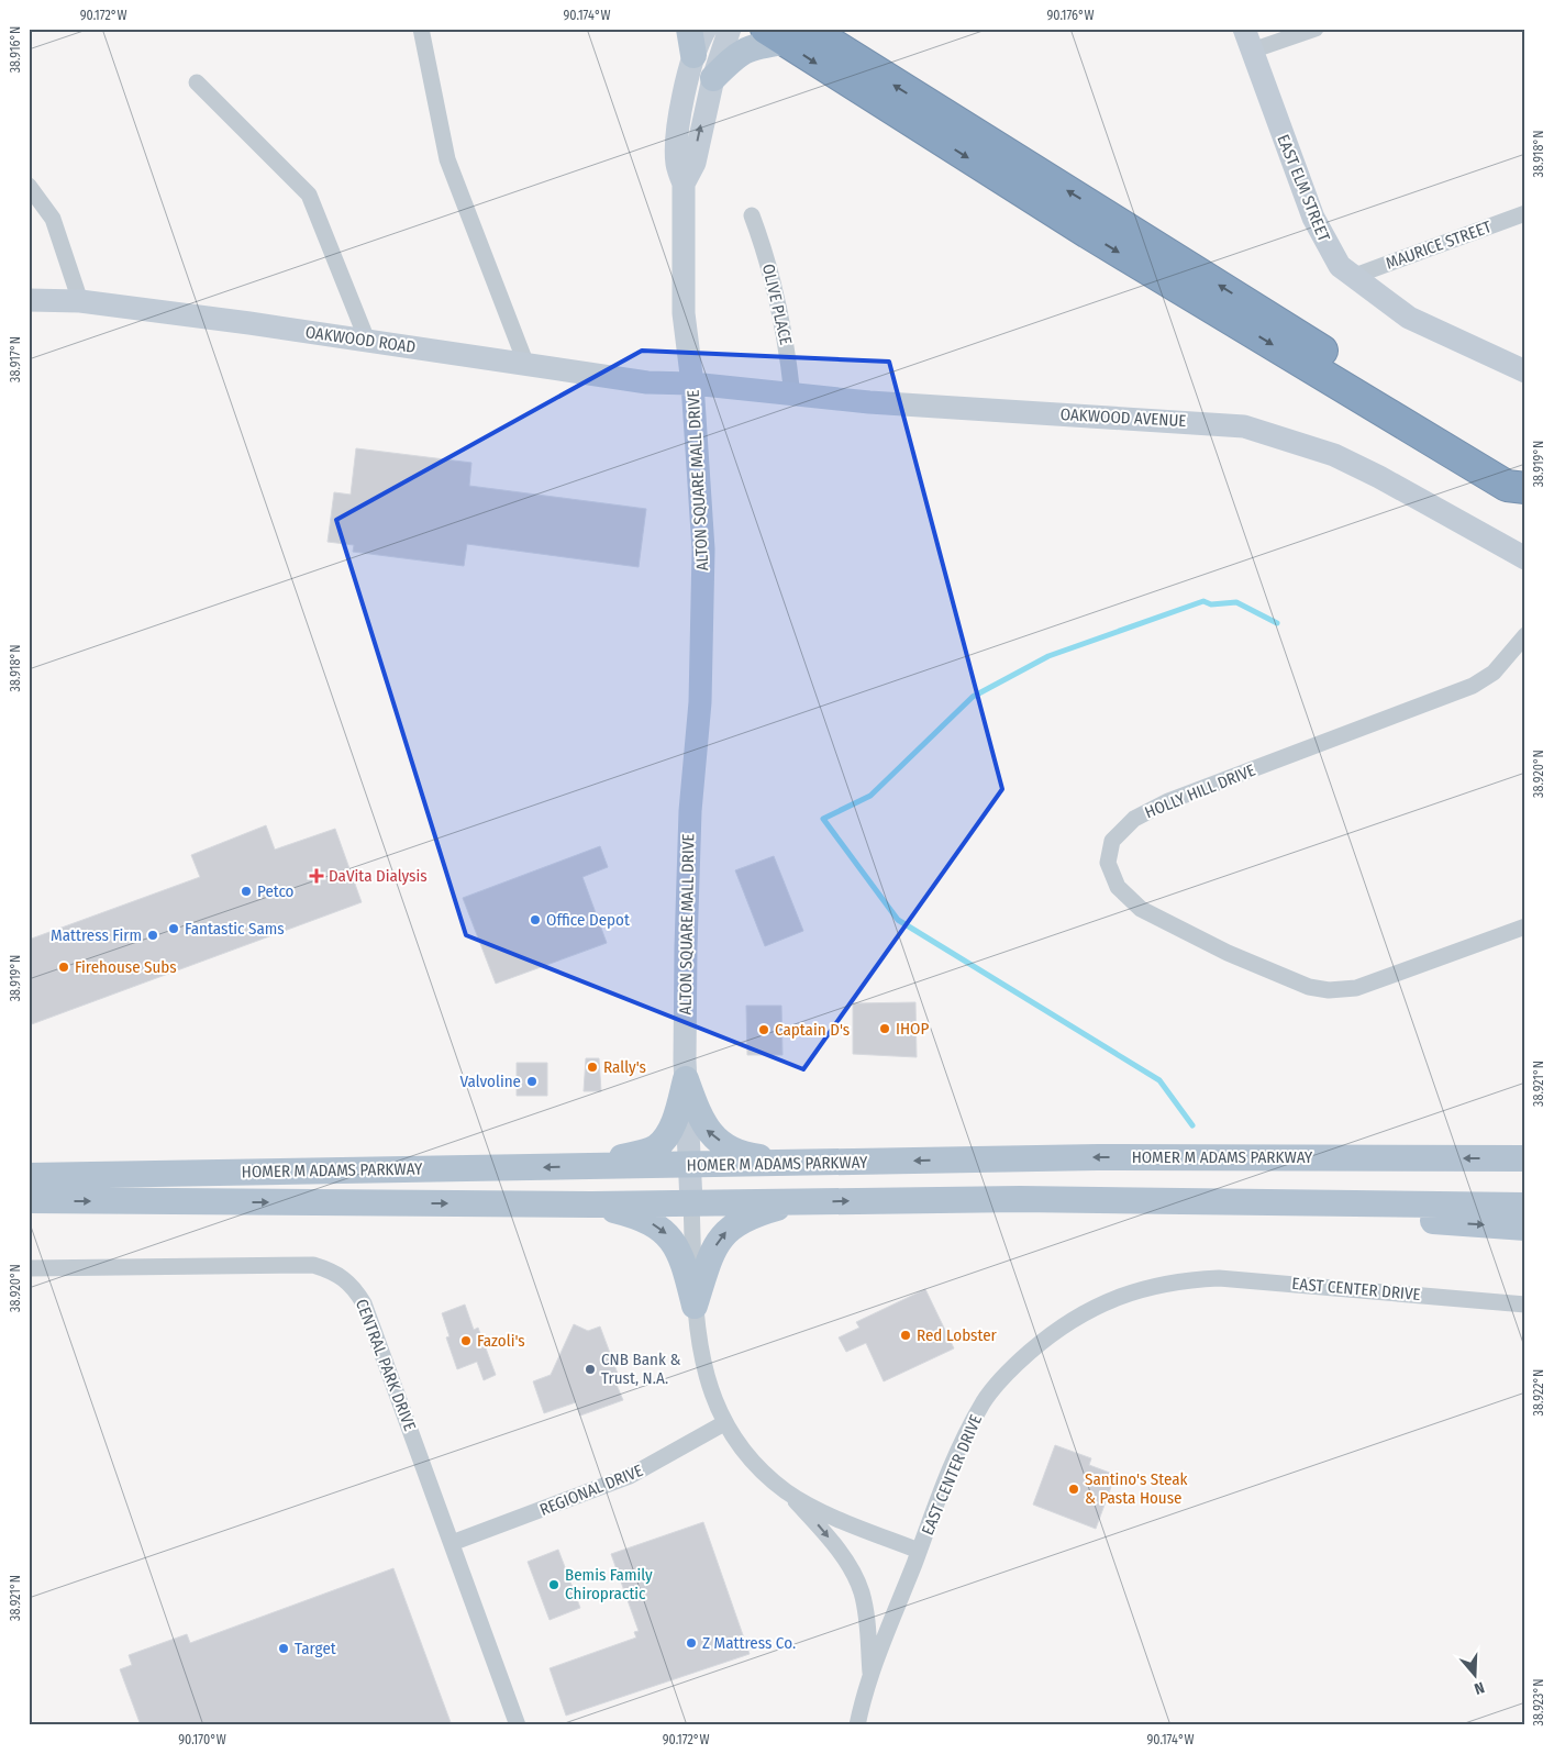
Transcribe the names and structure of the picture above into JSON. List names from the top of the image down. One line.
{"streets":{"main road":["HOMER M ADAMS PARKWAY"],"street":["EAST ELM STREET","MAURICE STREET","OLIVE PLACE","OAKWOOD ROAD","OAKWOOD AVENUE","ALTON SQUARE MALL DRIVE","HOLLY HILL DRIVE","EAST CENTER DRIVE","CENTRAL PARK DRIVE","REGIONAL DRIVE"]},"crossings":[["EAST ELM STREET","MAURICE STREET"],["OLIVE PLACE","OAKWOOD AVENUE"],["OAKWOOD ROAD","OAKWOOD AVENUE"],["OAKWOOD ROAD","ALTON SQUARE MALL DRIVE"],["OAKWOOD AVENUE","ALTON SQUARE MALL DRIVE"],["ALTON SQUARE MALL DRIVE","HOMER M ADAMS PARKWAY"],["ALTON SQUARE MALL DRIVE","EAST CENTER DRIVE"],["ALTON SQUARE MALL DRIVE","REGIONAL DRIVE"],["CENTRAL PARK DRIVE","REGIONAL DRIVE"]],"places":{"health":["DaVita Dialysis"],"other":["Petco","Office Depot","Fantastic Sams","Mattress Firm","Firehouse Subs","IHOP","Captain D's","Rally's","Valvoline","Red Lobster","Fazoli's","CNB Bank & Trust, N.A.","Santino's Steak & Pasta House","Bemis Family Chiropractic","Z Mattress Co.","Target"]},"north":"bottom","coordinates":["90.172°W","90.174°W","90.176°W","38.916°N","38.918°N","38.917°N","38.919°N","38.920°N","38.921°N","38.922°N","38.923°N","90.170°W"]}
